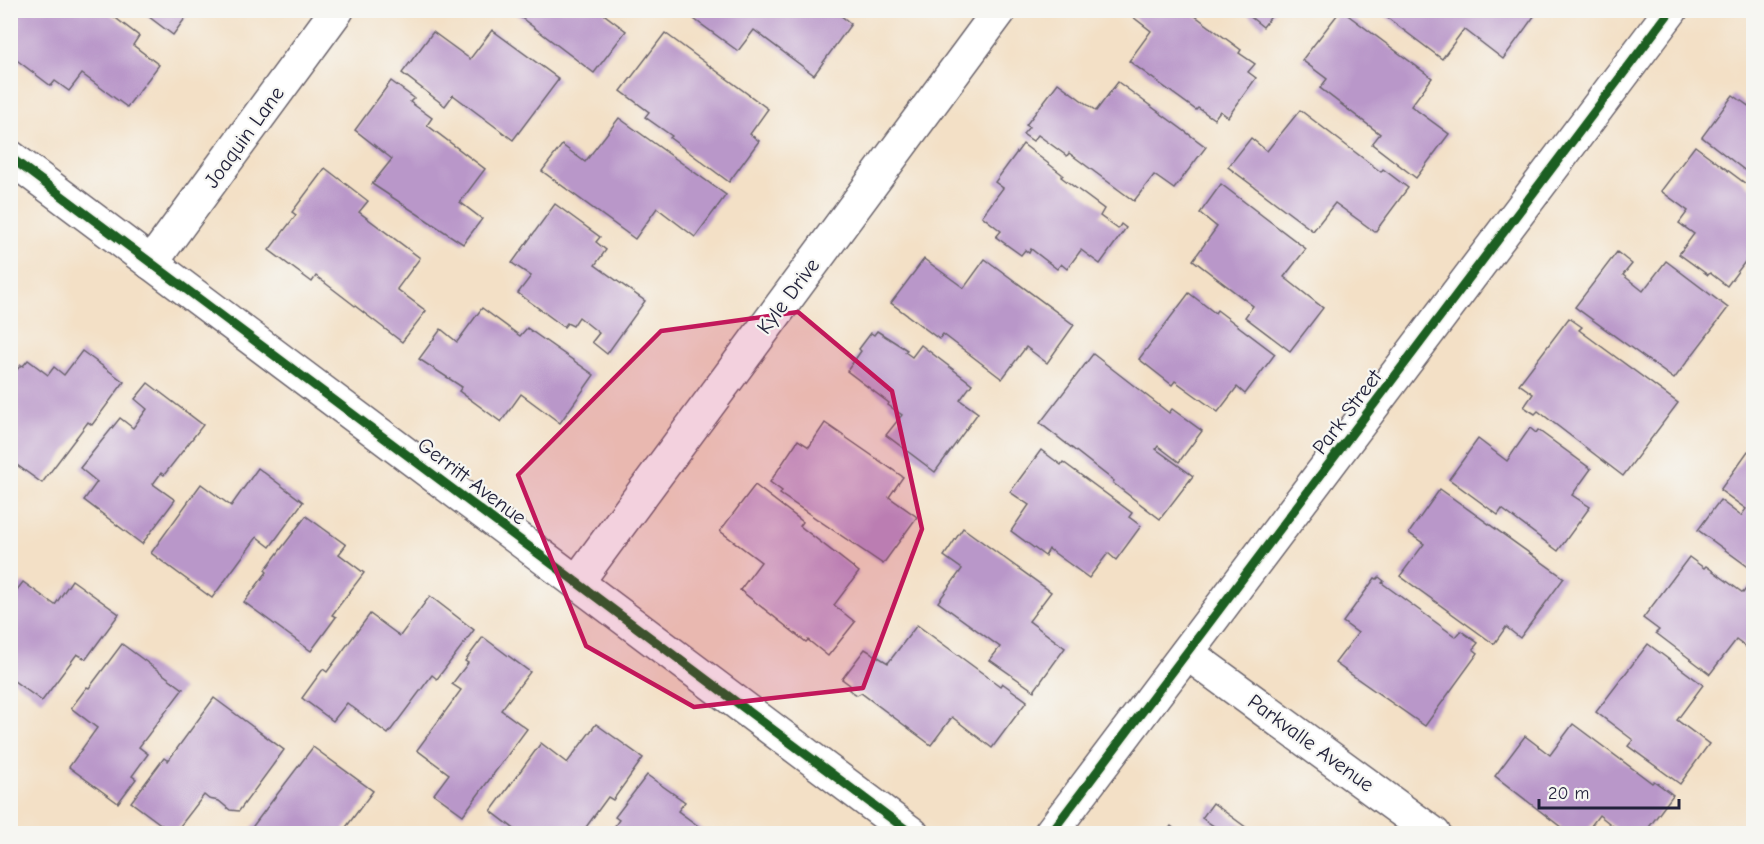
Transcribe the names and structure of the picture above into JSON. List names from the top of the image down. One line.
{"streets":{"street":["Joaquin Lane","Kyle Drive","Park Street","Gerritt Avenue","Parkvalle Avenue"]},"crossings":[["Joaquin Lane","Gerritt Avenue"],["Kyle Drive","Gerritt Avenue"],["Park Street","Parkvalle Avenue"]],"scale_bar":"20 m"}
